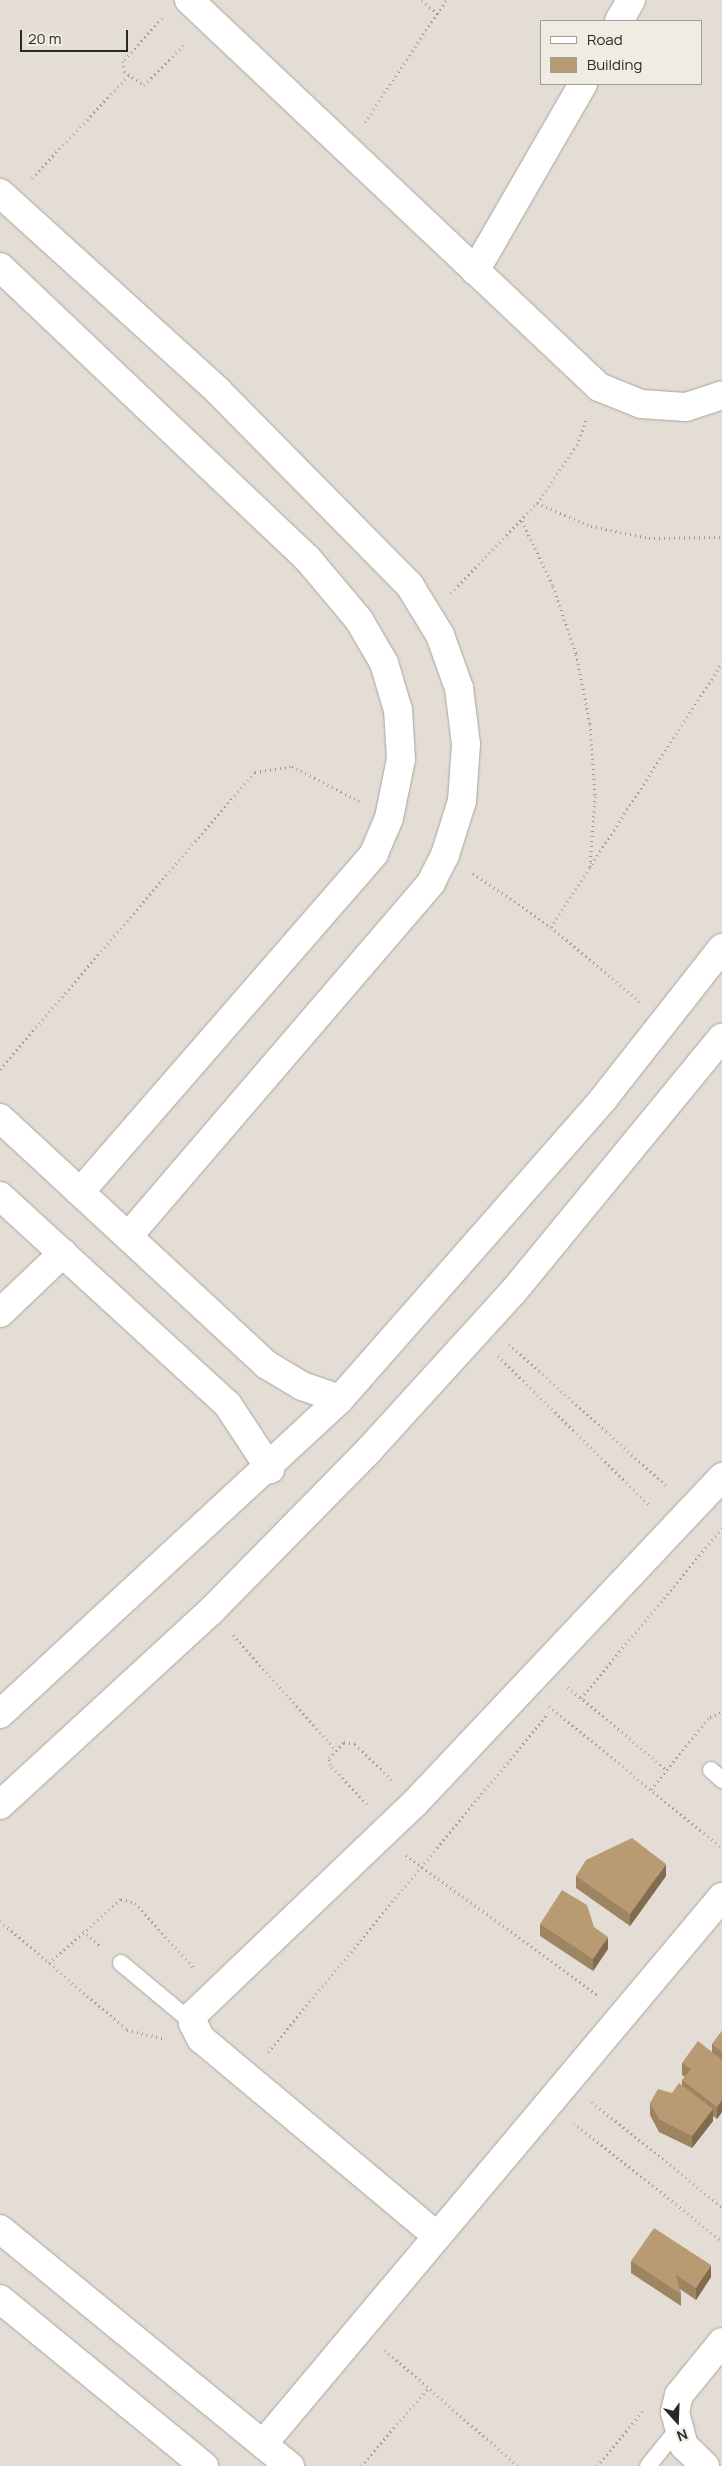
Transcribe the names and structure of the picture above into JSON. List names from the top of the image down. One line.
{"legend":["Road","Building"],"scale_bar":"20 m","north":"bottom"}
